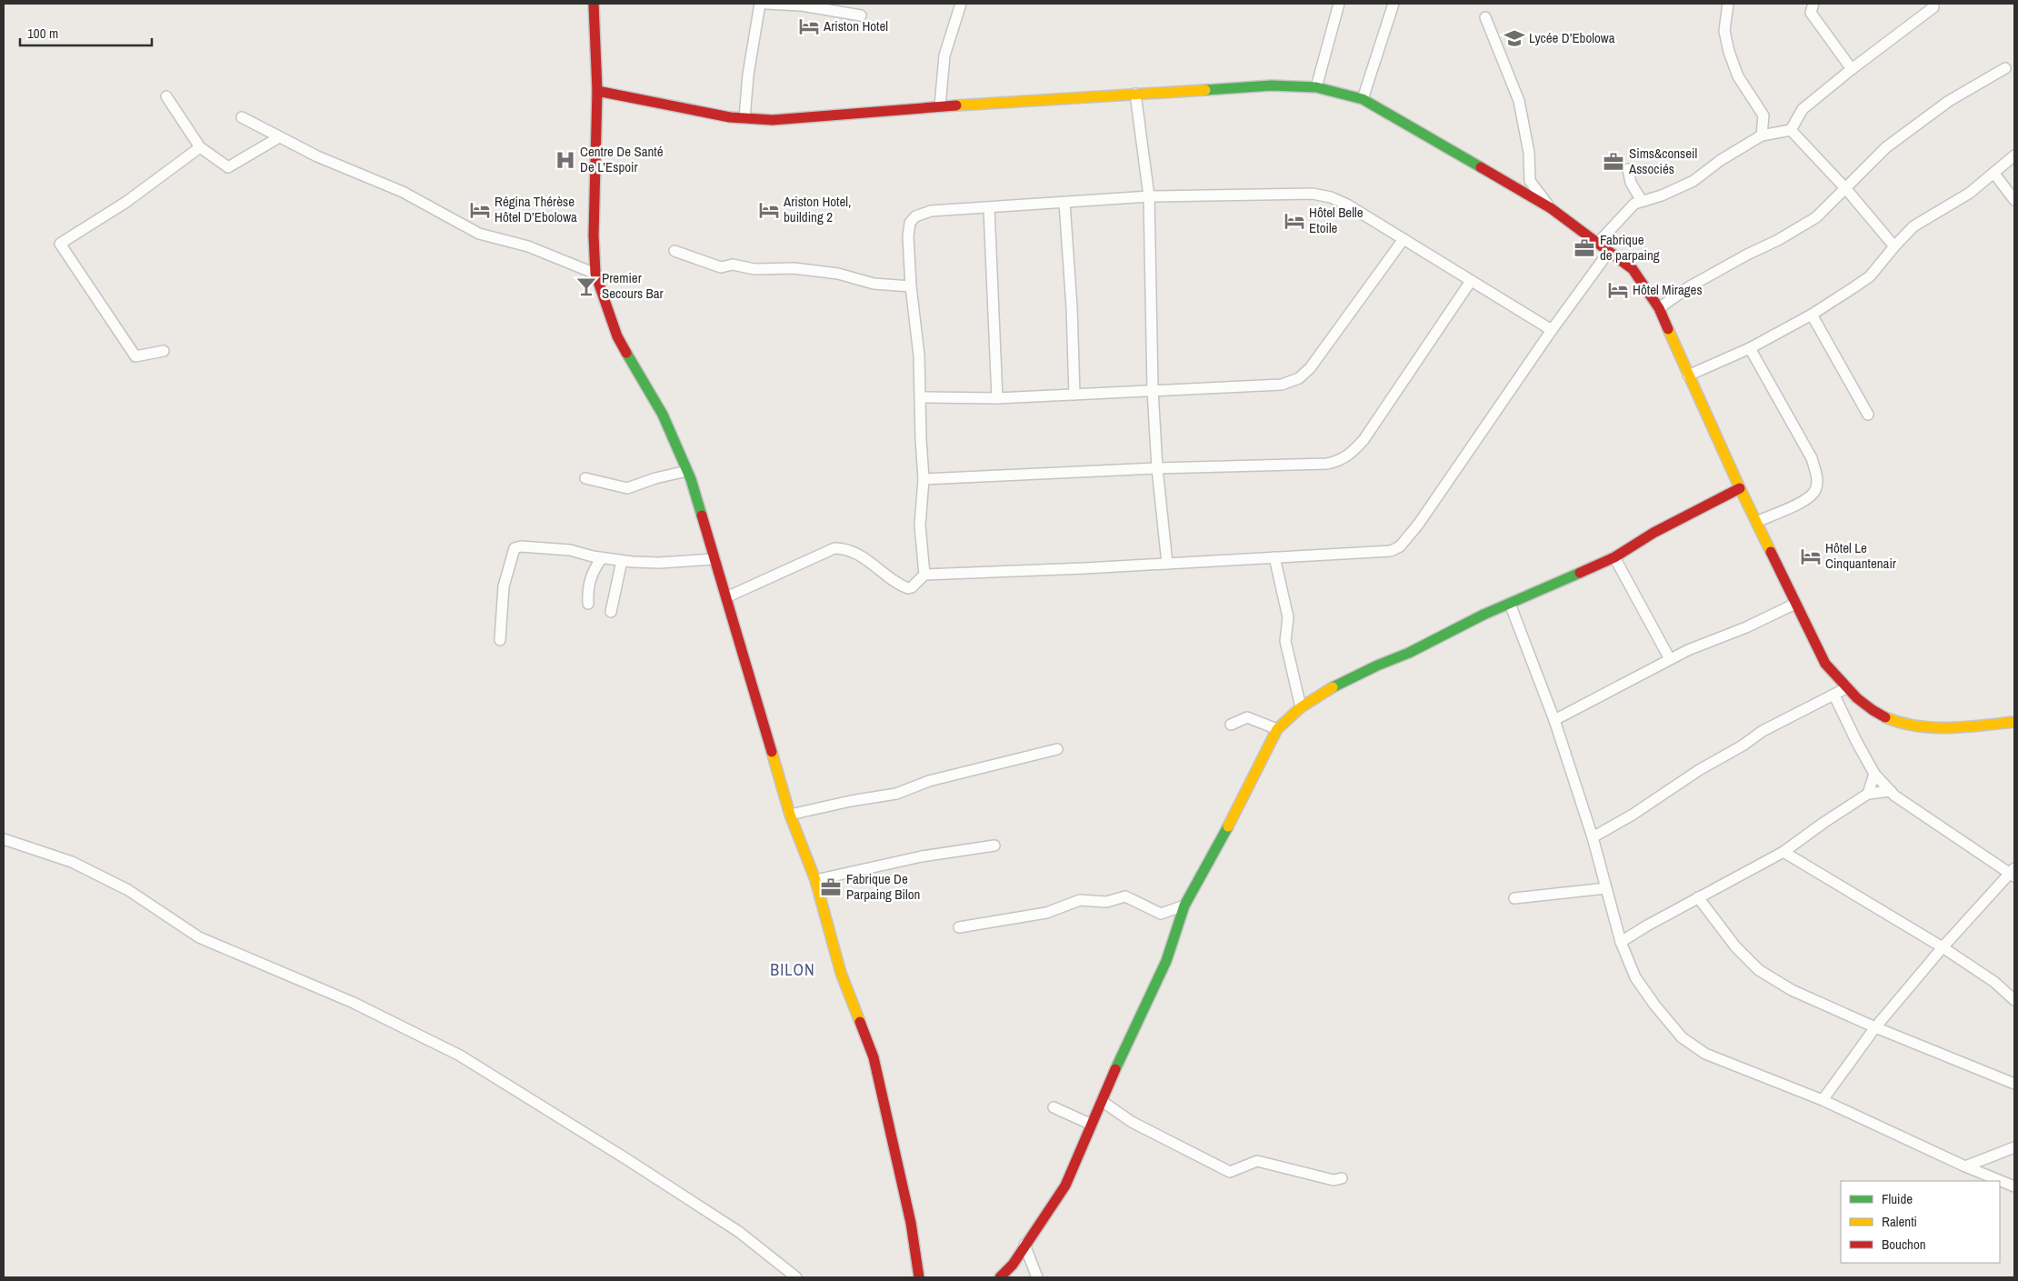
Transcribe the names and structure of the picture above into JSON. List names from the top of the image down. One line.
{"districts":["BILON"],"places":{"hotel":["Ariston Hotel","Régina Thérèse Hôtel D’Ebolowa","Ariston Hotel, building 2","Hôtel Belle Etoile","Hôtel Mirages","Hôtel Le Cinquantenair"],"school or university":["Lycée D’Ebolowa"],"hospital":["Centre De Santé De L’Espoir"],"office":["Sims&conseil Associés","Fabrique de parpaing","Fabrique De Parpaing Bilon"],"bar":["Premier Secours Bar"]},"legend":["Fluide","Ralenti","Bouchon"],"scale_bar":"100 m"}
